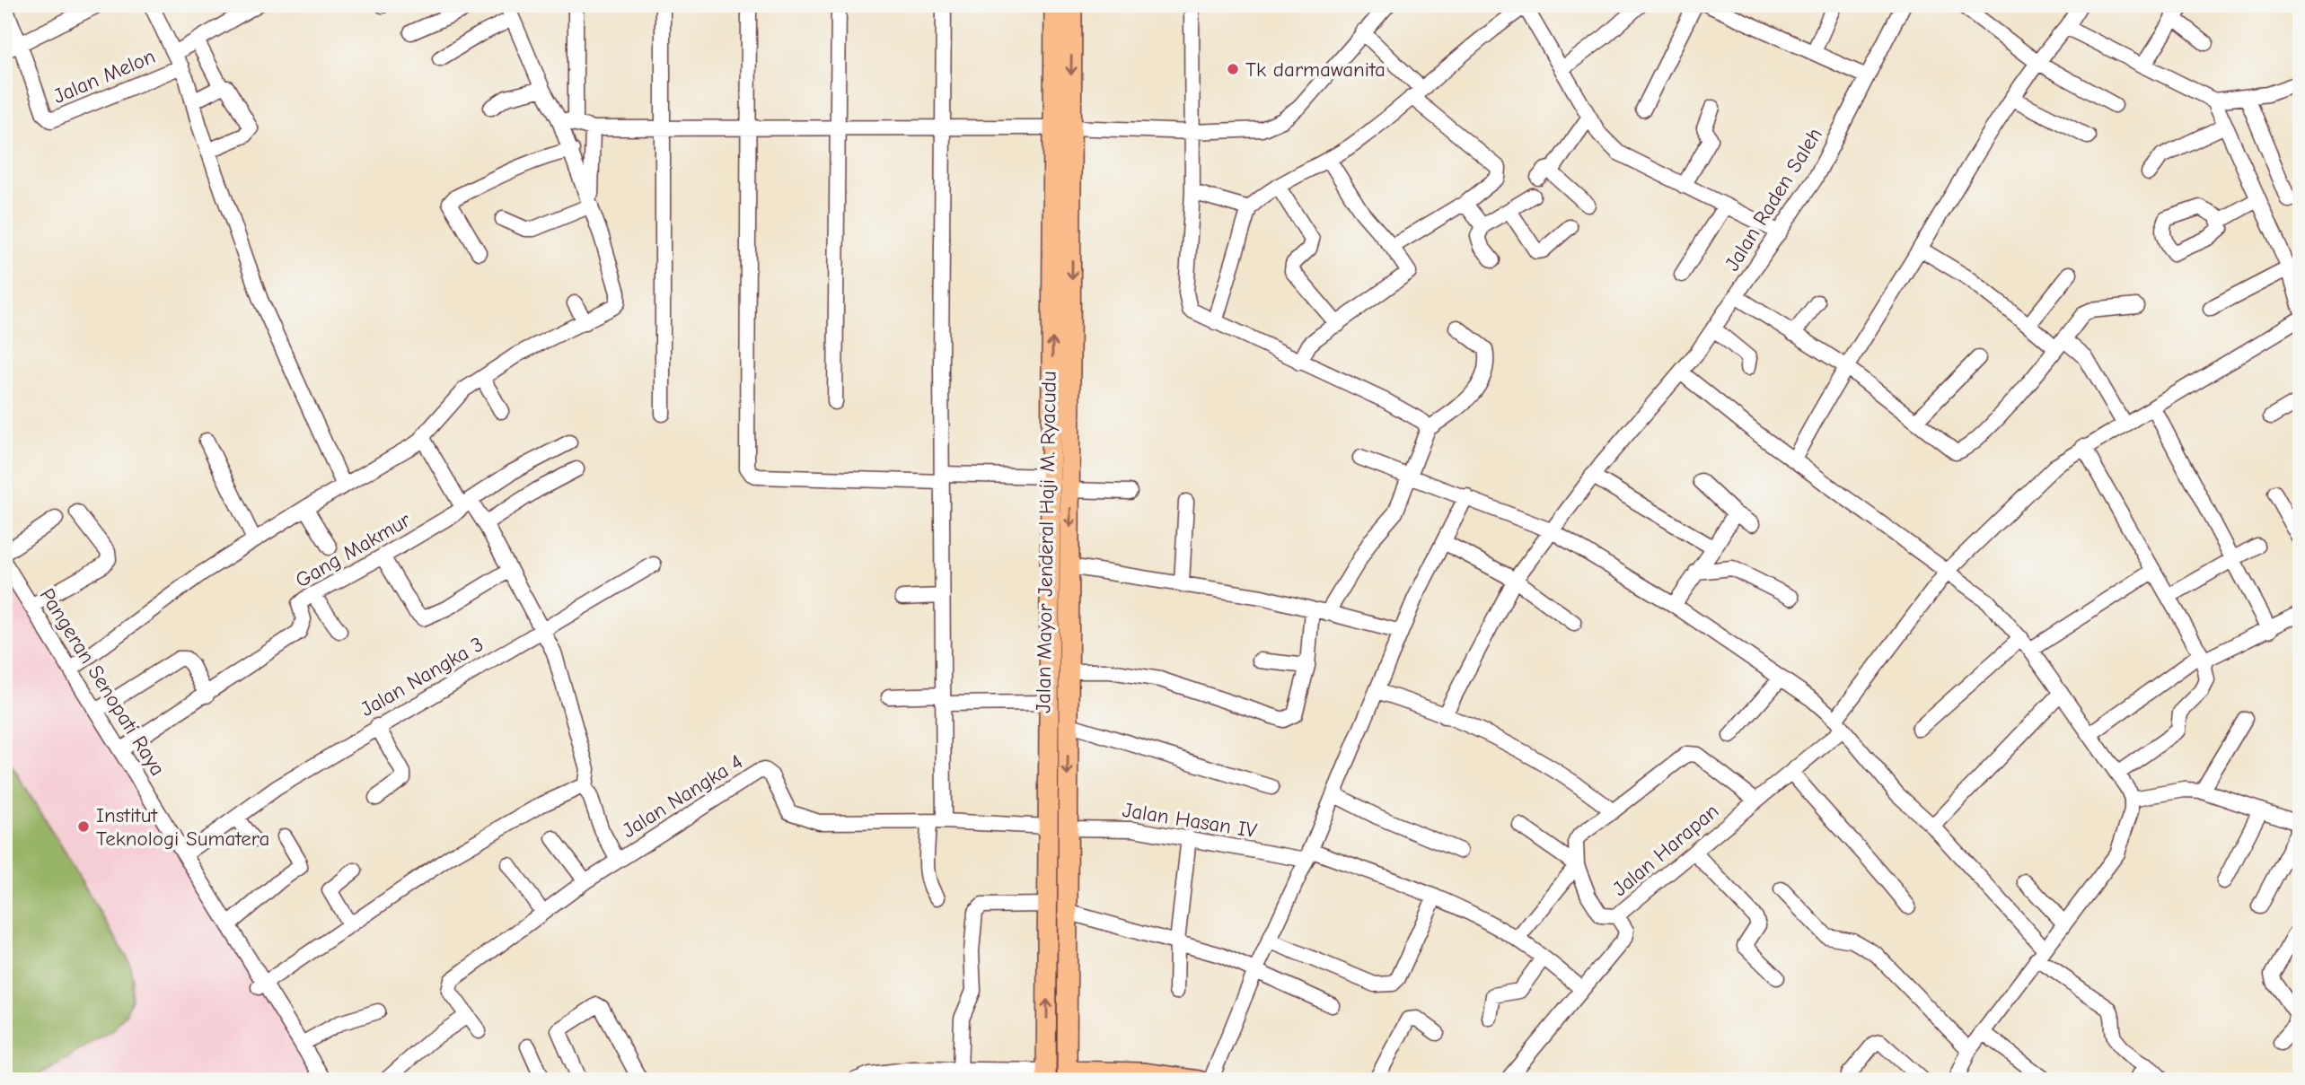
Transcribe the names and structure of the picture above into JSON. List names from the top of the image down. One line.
{"streets":{"main road":["Jalan Mayor Jenderal Haji M. Ryacudu"],"street":["Jalan Melon","Jalan Raden Saleh","Gang Makmur","Jalan Nangka 3","Pangeran Senopati Raya","Jalan Nangka 4","Jalan Hasan IV","Jalan Harapan"]},"crossings":[["Jalan Mayor Jenderal Haji M. Ryacudu","Jalan Nangka 4"],["Jalan Mayor Jenderal Haji M. Ryacudu","Jalan Hasan IV"],["Gang Makmur","Pangeran Senopati Raya"],["Jalan Nangka 3","Pangeran Senopati Raya"],["Jalan Nangka 4","Jalan Hasan IV"],["Jalan Hasan IV","Jalan Harapan"]],"places":["Tk darmawanita","Institut Teknologi Sumatera"]}
